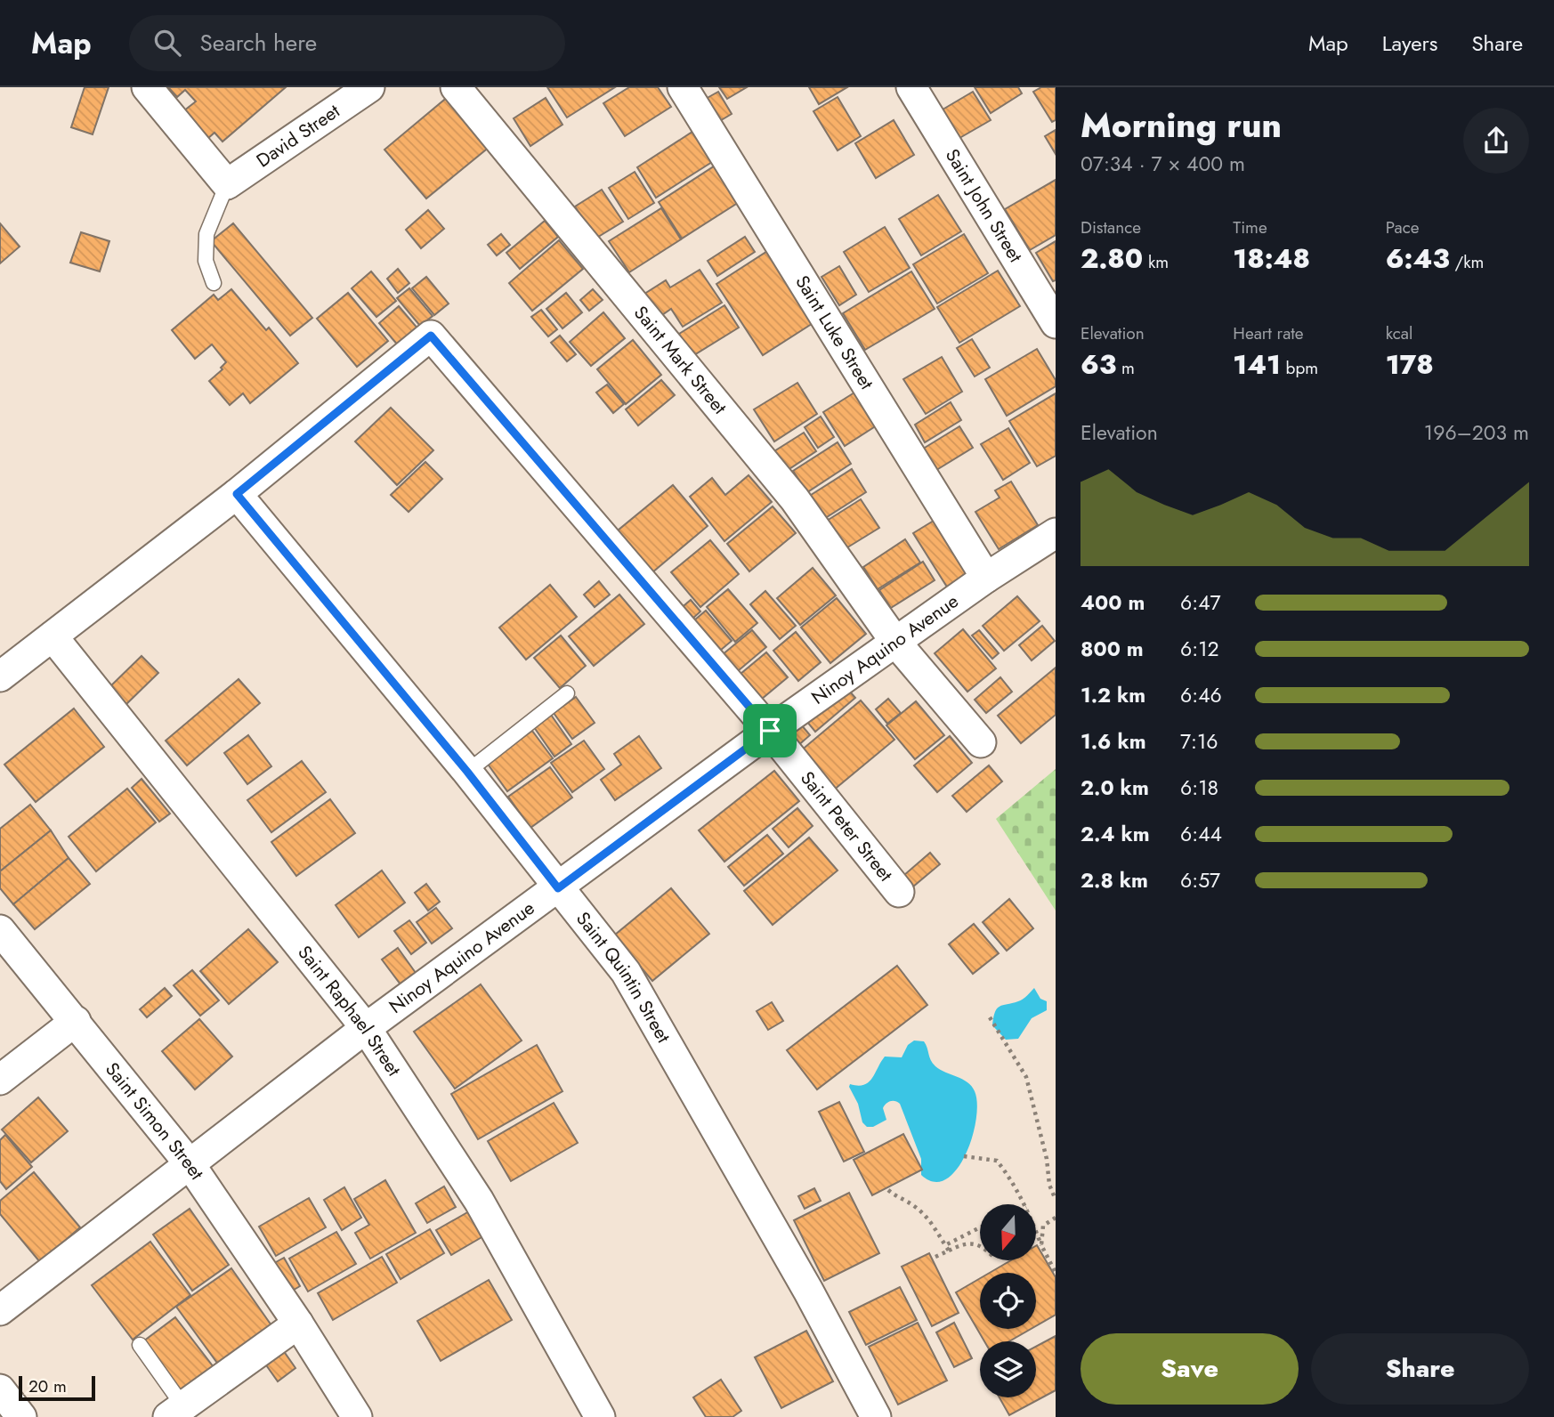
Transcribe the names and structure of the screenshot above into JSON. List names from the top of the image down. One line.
{"streets":{"street":["David Street","Saint John Street","Saint Luke Street","Saint Mark Street","Ninoy Aquino Avenue","Saint Peter Street","Saint Quintin Street","Saint Raphael Street","Saint Simon Street"]},"crossings":[["Saint Luke Street","Ninoy Aquino Avenue"],["Saint Mark Street","Ninoy Aquino Avenue"],["Ninoy Aquino Avenue","Saint Peter Street"],["Ninoy Aquino Avenue","Saint Quintin Street"],["Ninoy Aquino Avenue","Saint Raphael Street"],["Ninoy Aquino Avenue","Saint Simon Street"],["Saint Peter Street","Saint Quintin Street"]],"scale_bar":"20 m","north":"bottom","page":{"header":"Map","search":"Search here","nav":["Map","Layers","Share"],"heading":["Morning run","07:34 · 7 × 400 m"],"stats":[["Distance","2.80 km"],["Time","18:48"],["Pace","6:43 /km"],["Elevation","63 m"],["Heart rate","141 bpm"],["kcal","178"]],"chart":["Elevation","196–203 m"],"list":[{"name":"400 m","note":"6:47"},{"name":"800 m","note":"6:12"},{"name":"1.2 km","note":"6:46"},{"name":"1.6 km","note":"7:16"},{"name":"2.0 km","note":"6:18"},{"name":"2.4 km","note":"6:44"},{"name":"2.8 km","note":"6:57"}],"buttons":["Save","Share"],"scale":"20 m"}}
